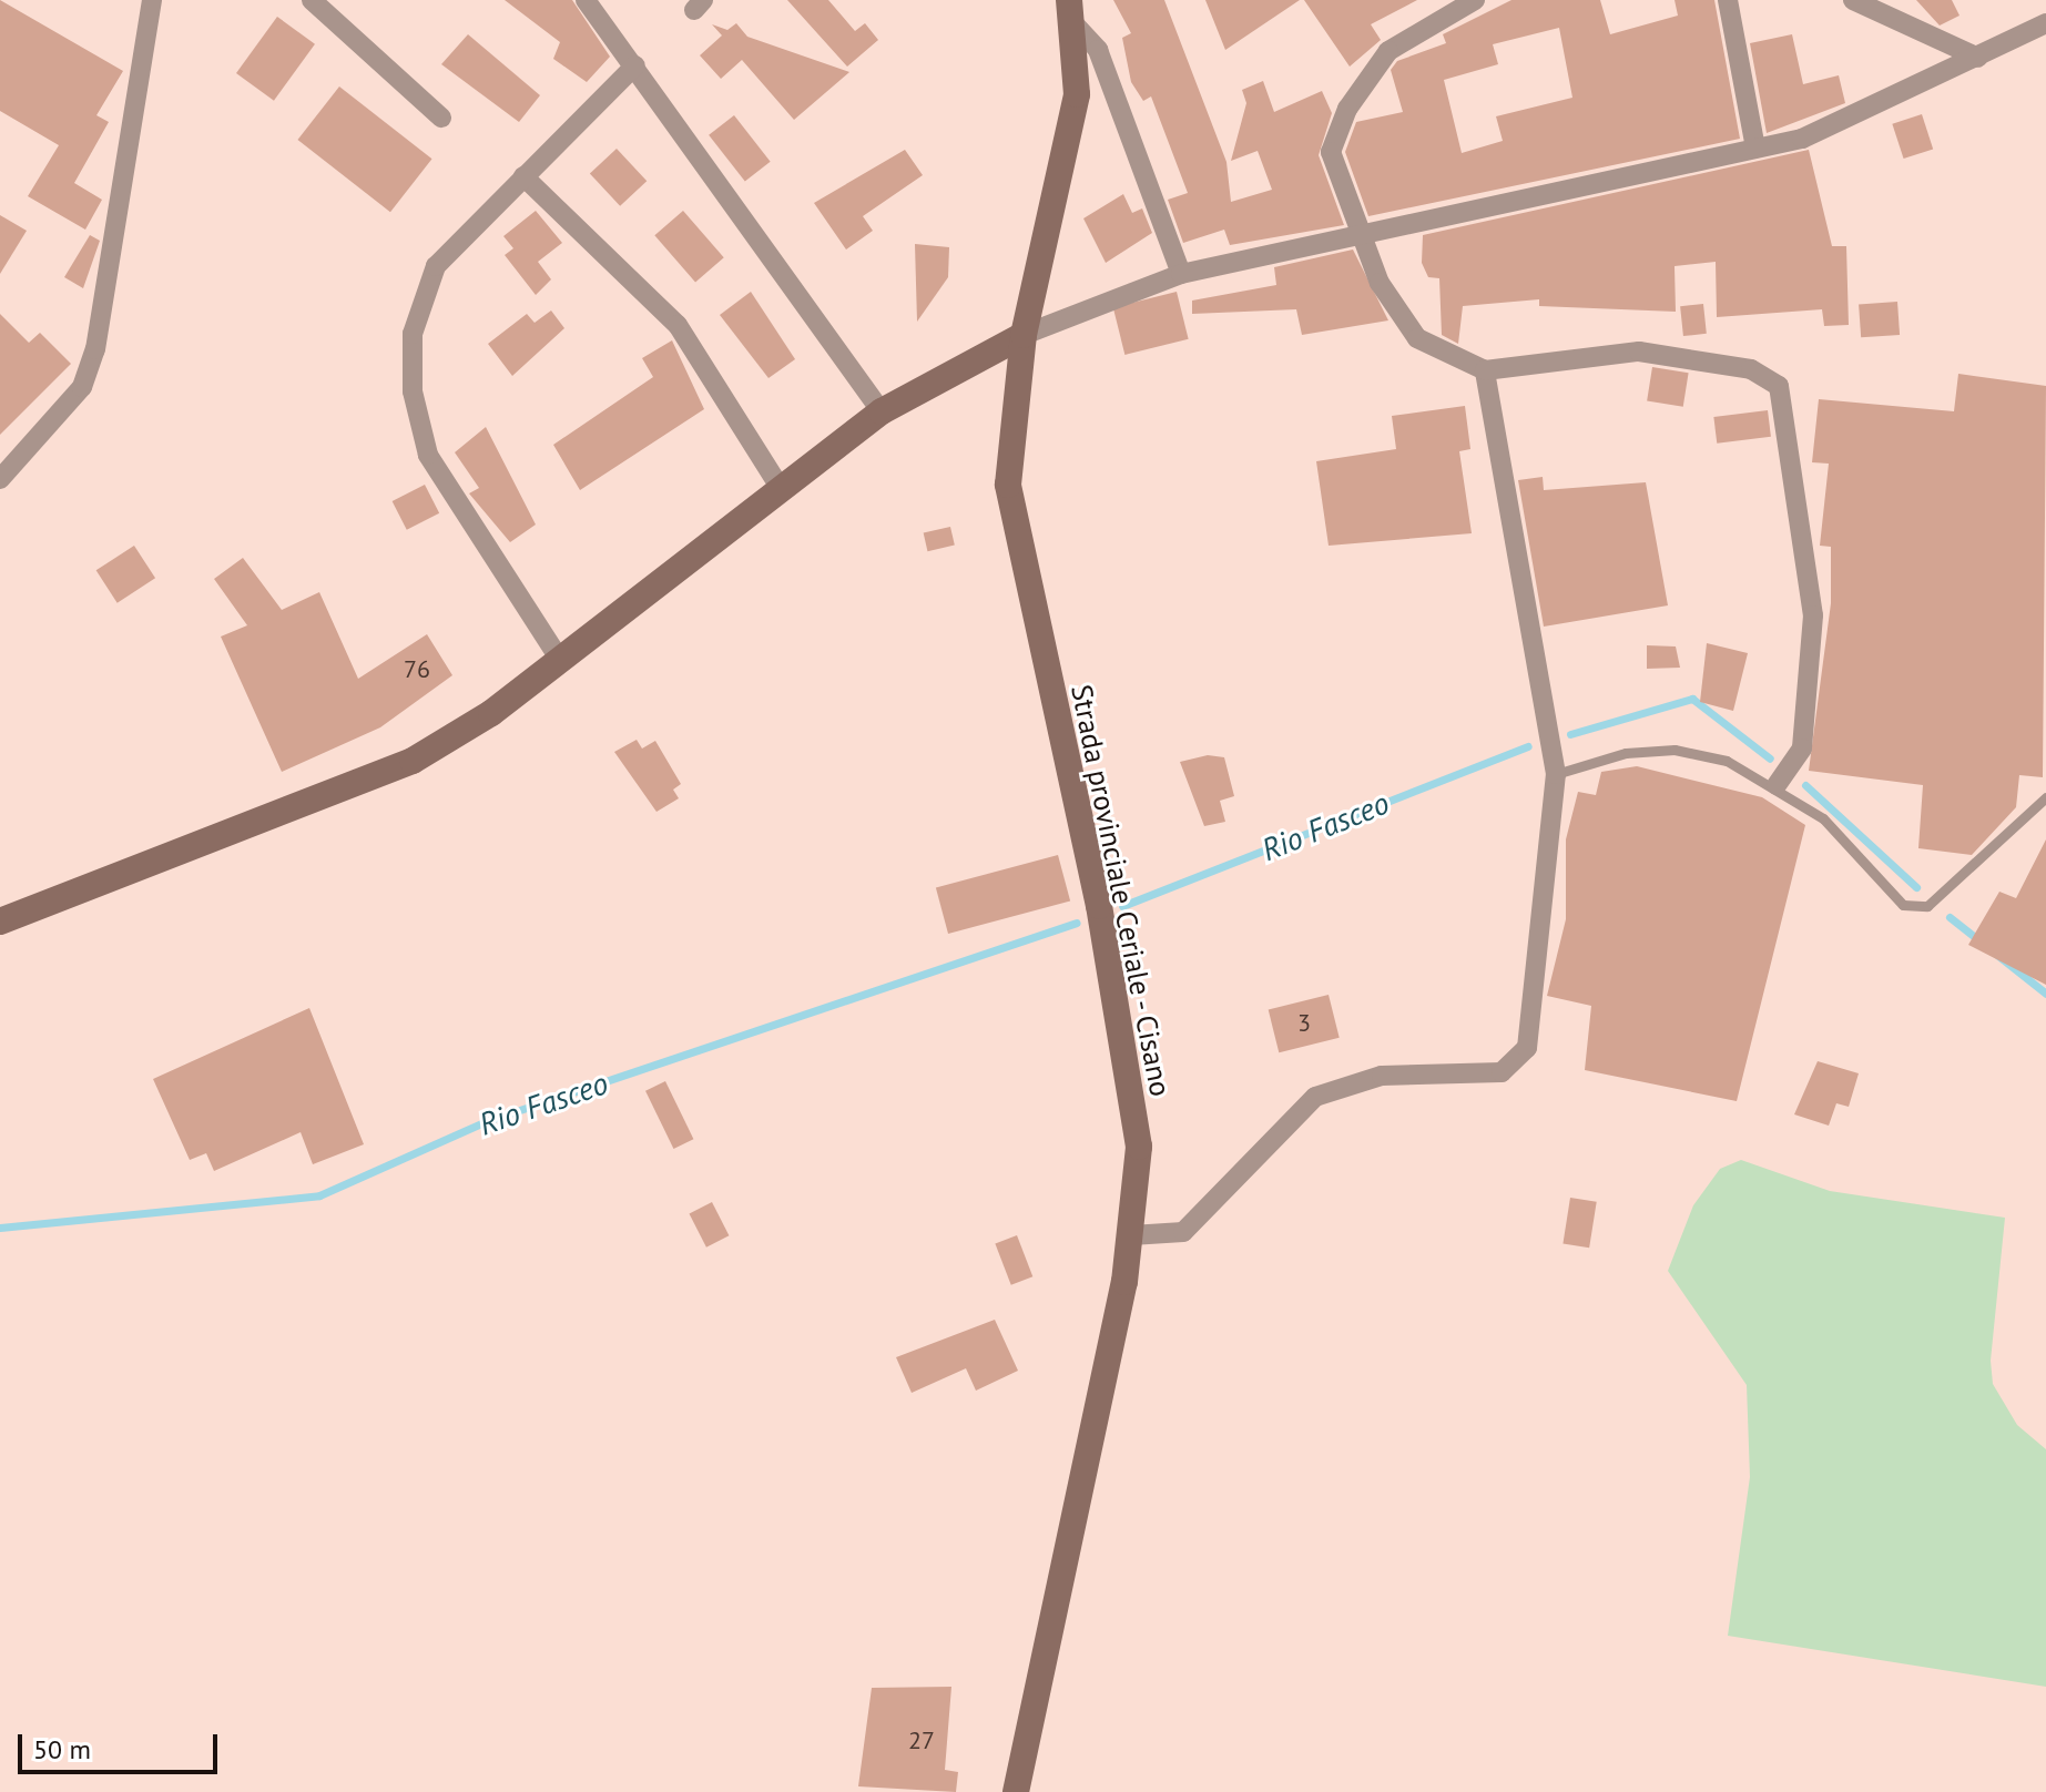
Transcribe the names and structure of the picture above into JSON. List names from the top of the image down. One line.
{"streets":{"main road":["Strada provinciale Ceriale - Cisano"]},"water":["Rio Fasceo"],"house_numbers":["76","3","27"],"scale_bar":"50 m"}
